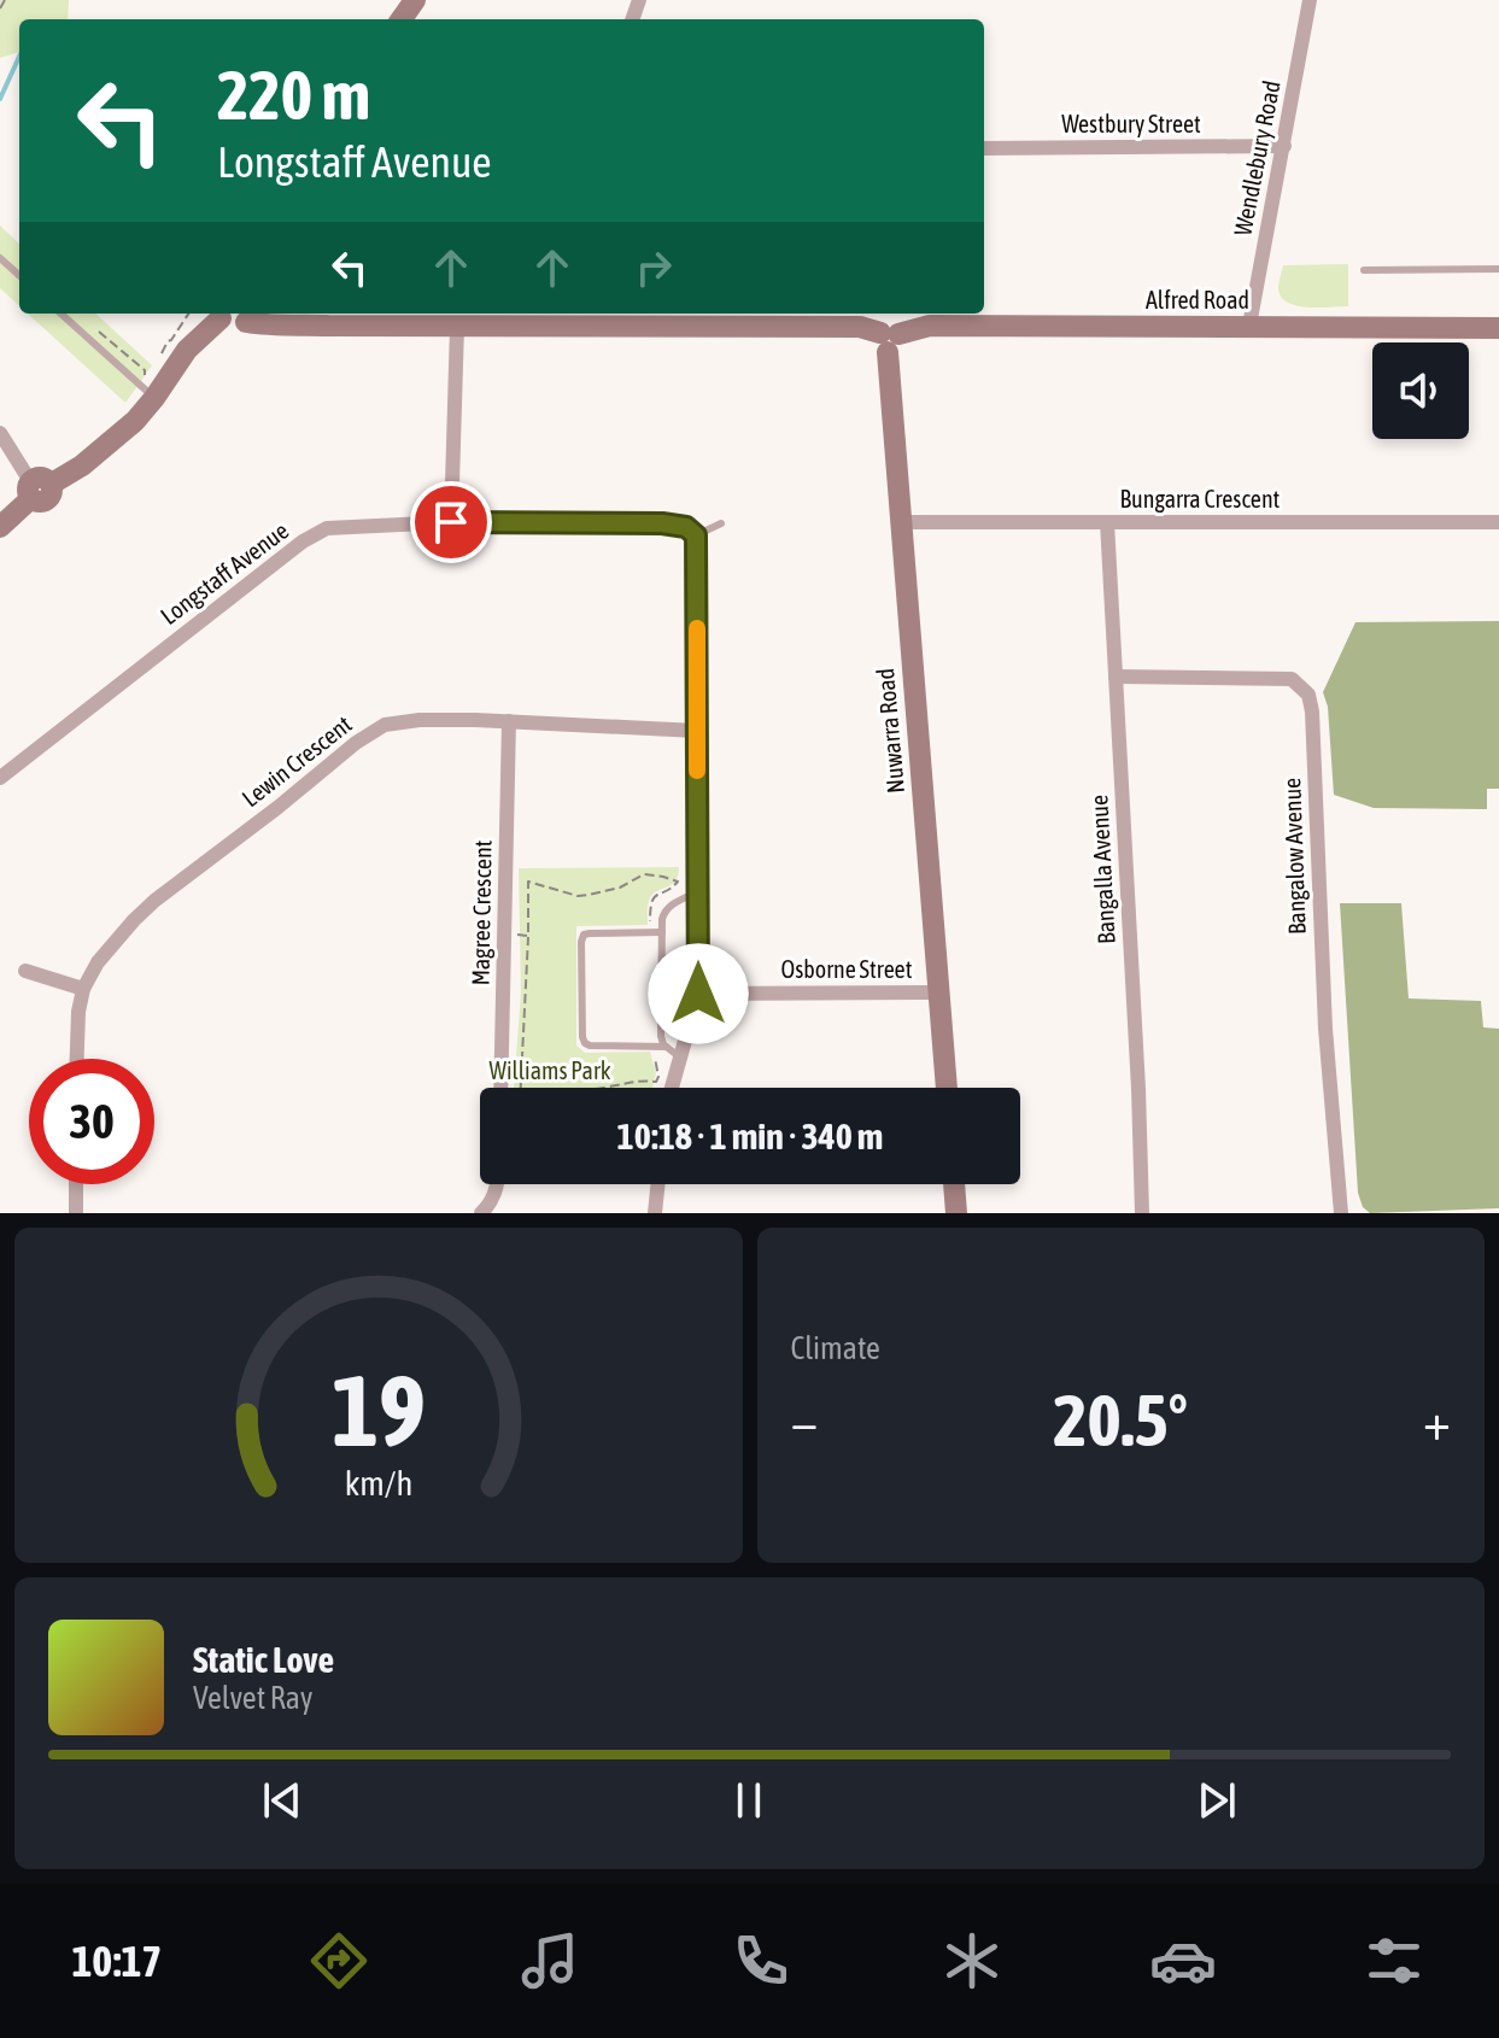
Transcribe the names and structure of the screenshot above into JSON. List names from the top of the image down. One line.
{"streets":{"street":["Westbury Street","Wendlebury Road","Alfred Road","Bungarra Crescent","Longstaff Avenue","Nuwarra Road","Lewin Crescent","Bangalow Avenue","Bangalla Avenue","Magree Crescent","Osborne Street"]},"crossings":[["Westbury Street","Wendlebury Road"],["Wendlebury Road","Alfred Road"],["Alfred Road","Nuwarra Road"],["Bungarra Crescent","Nuwarra Road"],["Bungarra Crescent","Bangalla Avenue"],["Nuwarra Road","Osborne Street"],["Lewin Crescent","Magree Crescent"],["Bangalow Avenue","Bangalla Avenue"]],"parks":["Williams Park"],"page":{"turn":["220 m","Longstaff Avenue"],"limit":"30","trip":"10:18 · 1 min · 340 m","tile":"Climate","heat":["−","20.5°","+"],"song":["Static Love","Velvet Ray"],"tabs":"10:17","gauge":["19","km/h"]}}
